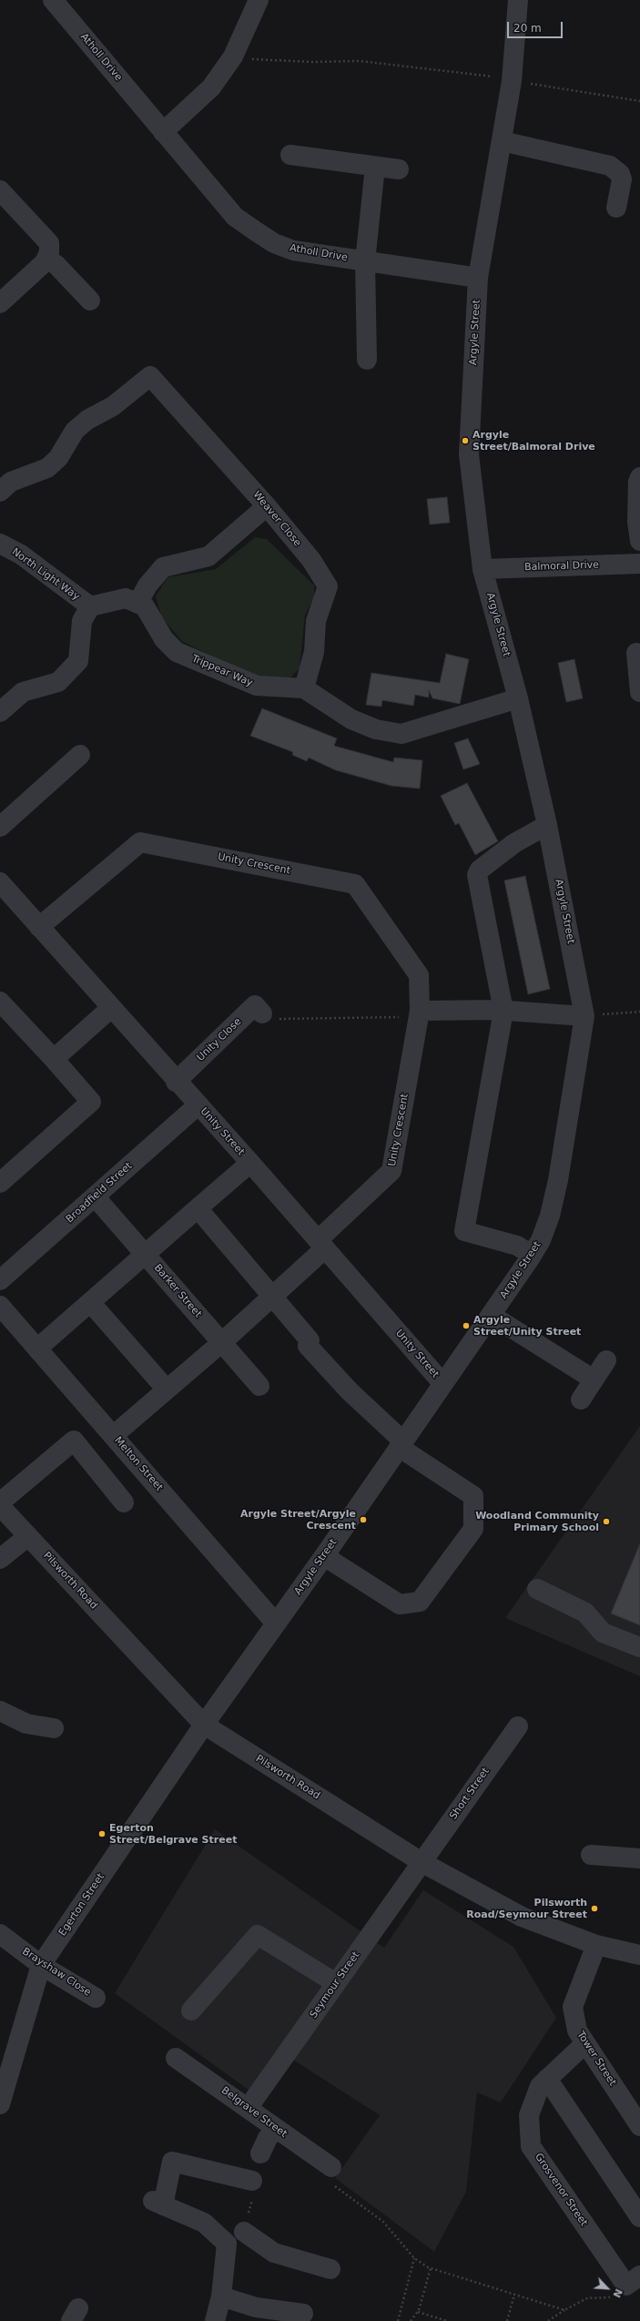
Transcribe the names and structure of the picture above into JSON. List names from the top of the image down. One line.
{"streets":{"street":["Atholl Drive","Argyle Street","Weaver Close","Balmoral Drive","North Light Way","Trippear Way","Unity Crescent","Unity Close","Unity Street","Broadfield Street","Barker Street","Melton Street","Pilsworth Road","Short Street","Egerton Street","Brayshaw Close","Seymour Street","Tower Street","Belgrave Street","Grosvenor Street"]},"crossings":[["Atholl Drive","Argyle Street"],["Argyle Street","Balmoral Drive"],["Argyle Street","Trippear Way"],["Argyle Street","Unity Street"],["Argyle Street","Melton Street"],["Argyle Street","Pilsworth Road"],["Argyle Street","Egerton Street"],["Weaver Close","Trippear Way"],["Unity Crescent","Unity Street"],["Unity Crescent","Barker Street"],["Unity Crescent","Melton Street"],["Unity Close","Unity Street"],["Unity Street","Broadfield Street"],["Broadfield Street","Barker Street"],["Pilsworth Road","Short Street"],["Pilsworth Road","Egerton Street"],["Pilsworth Road","Seymour Street"],["Pilsworth Road","Tower Street"],["Short Street","Seymour Street"],["Egerton Street","Brayshaw Close"],["Seymour Street","Belgrave Street"],["Tower Street","Grosvenor Street"]],"places":["Argyle Street/Balmoral Drive","Argyle Street/Unity Street","Argyle Street/Argyle Crescent","Woodland Community Primary School","Egerton Street/Belgrave Street","Pilsworth Road/Seymour Street"],"scale_bar":"20 m","north":"bottom right"}
